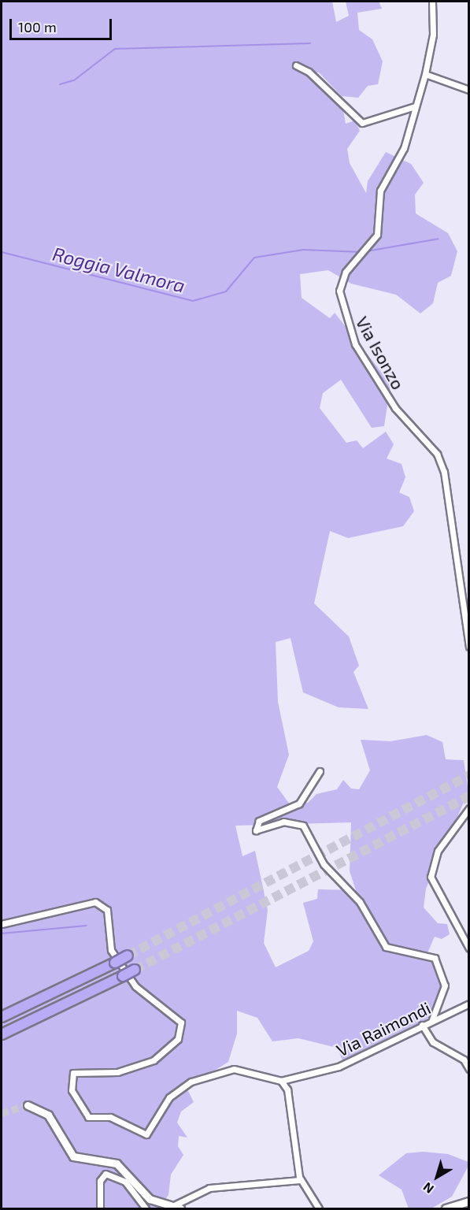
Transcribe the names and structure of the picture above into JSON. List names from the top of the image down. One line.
{"streets":{"street":["Via Isonzo","Via Raimondi"]},"water":["Roggia Valmora"],"scale_bar":"100 m","north":"bottom left"}
